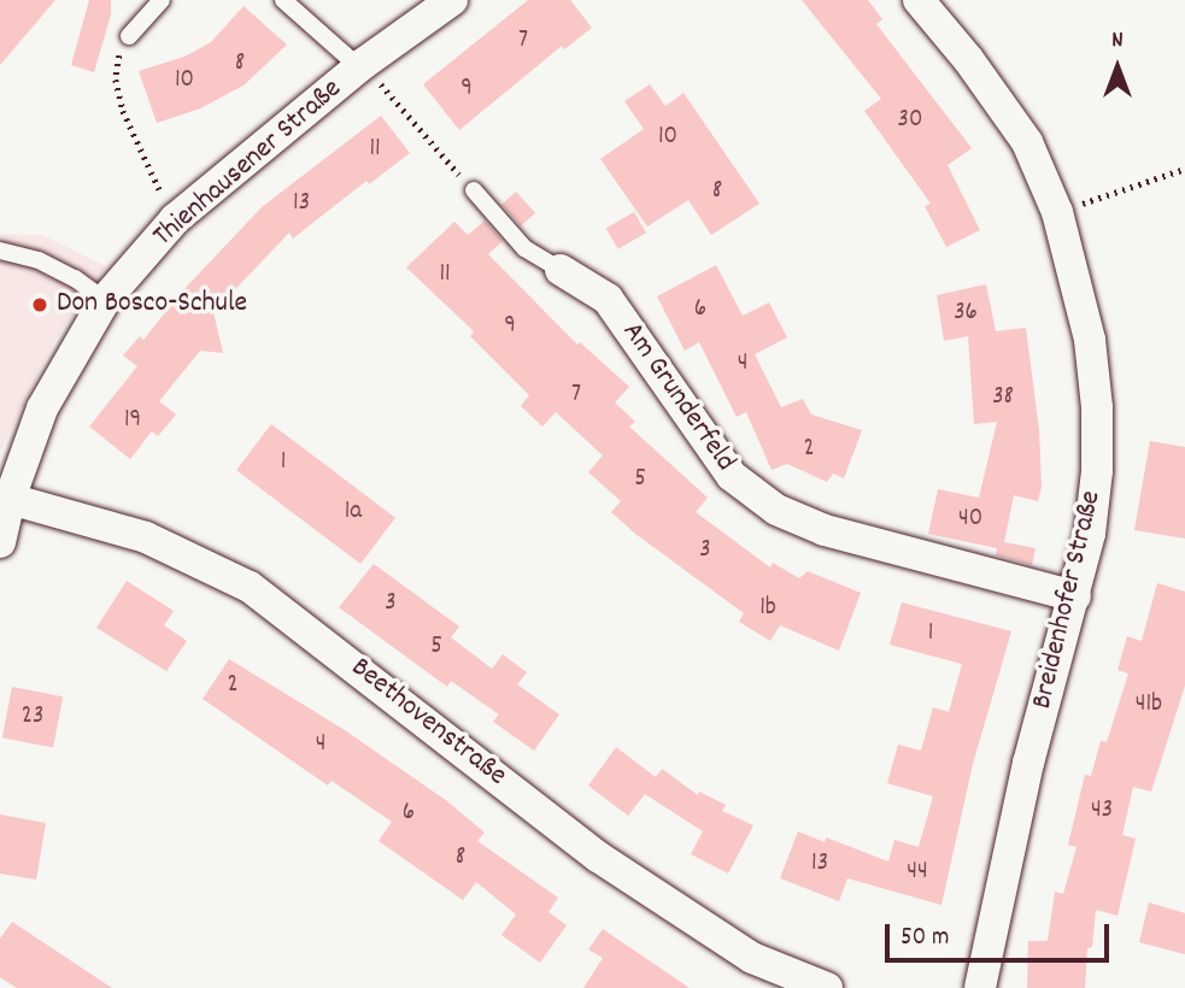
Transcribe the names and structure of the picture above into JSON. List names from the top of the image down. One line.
{"streets":{"street":["Thienhausener Straße","Am Grunderfeld","Breidenhofer Straße","Beethovenstraße"]},"crossings":[["Thienhausener Straße","Beethovenstraße"],["Am Grunderfeld","Breidenhofer Straße"]],"places":["Don Bosco-Schule"],"house_numbers":["7","8","10","9","30","10","11","8","13","11","6","36","9","4","7","38","19","2","1","5","1a","40","3","3","1b","1","5","2","41b","23","4","43","6","8","13","44"],"scale_bar":"50 m","north":"top"}
